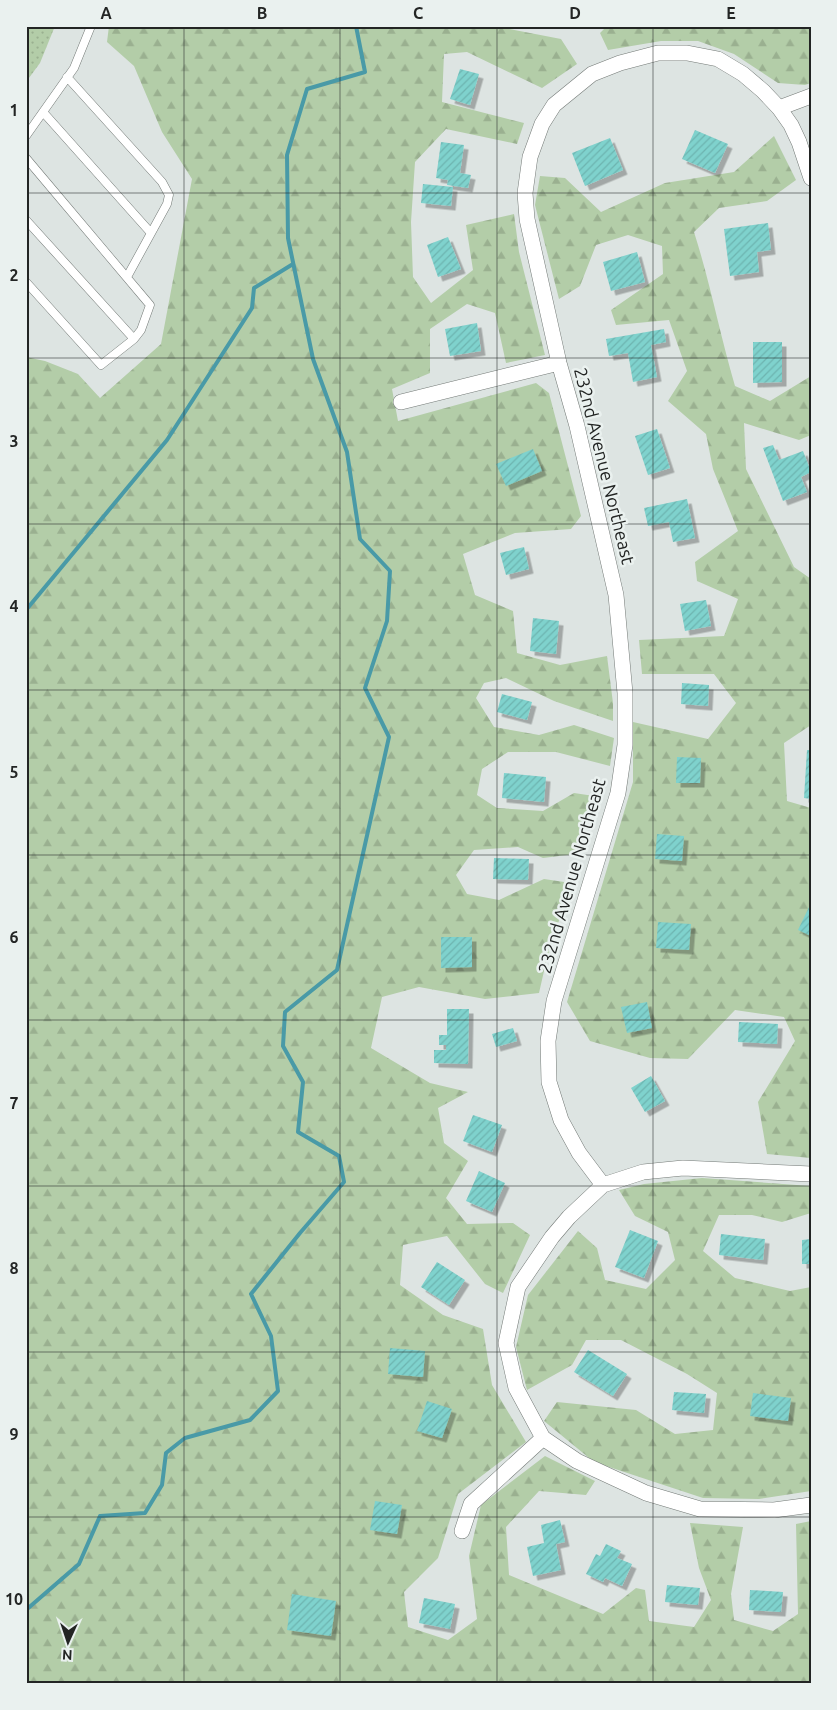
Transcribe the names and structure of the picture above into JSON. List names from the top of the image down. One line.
{"streets":{"street":["232nd Avenue Northeast"]},"north":"bottom","grid":{"columns":["A","B","C","D","E"],"rows":["1","2","3","4","5","6","7","8","9","10"]}}
